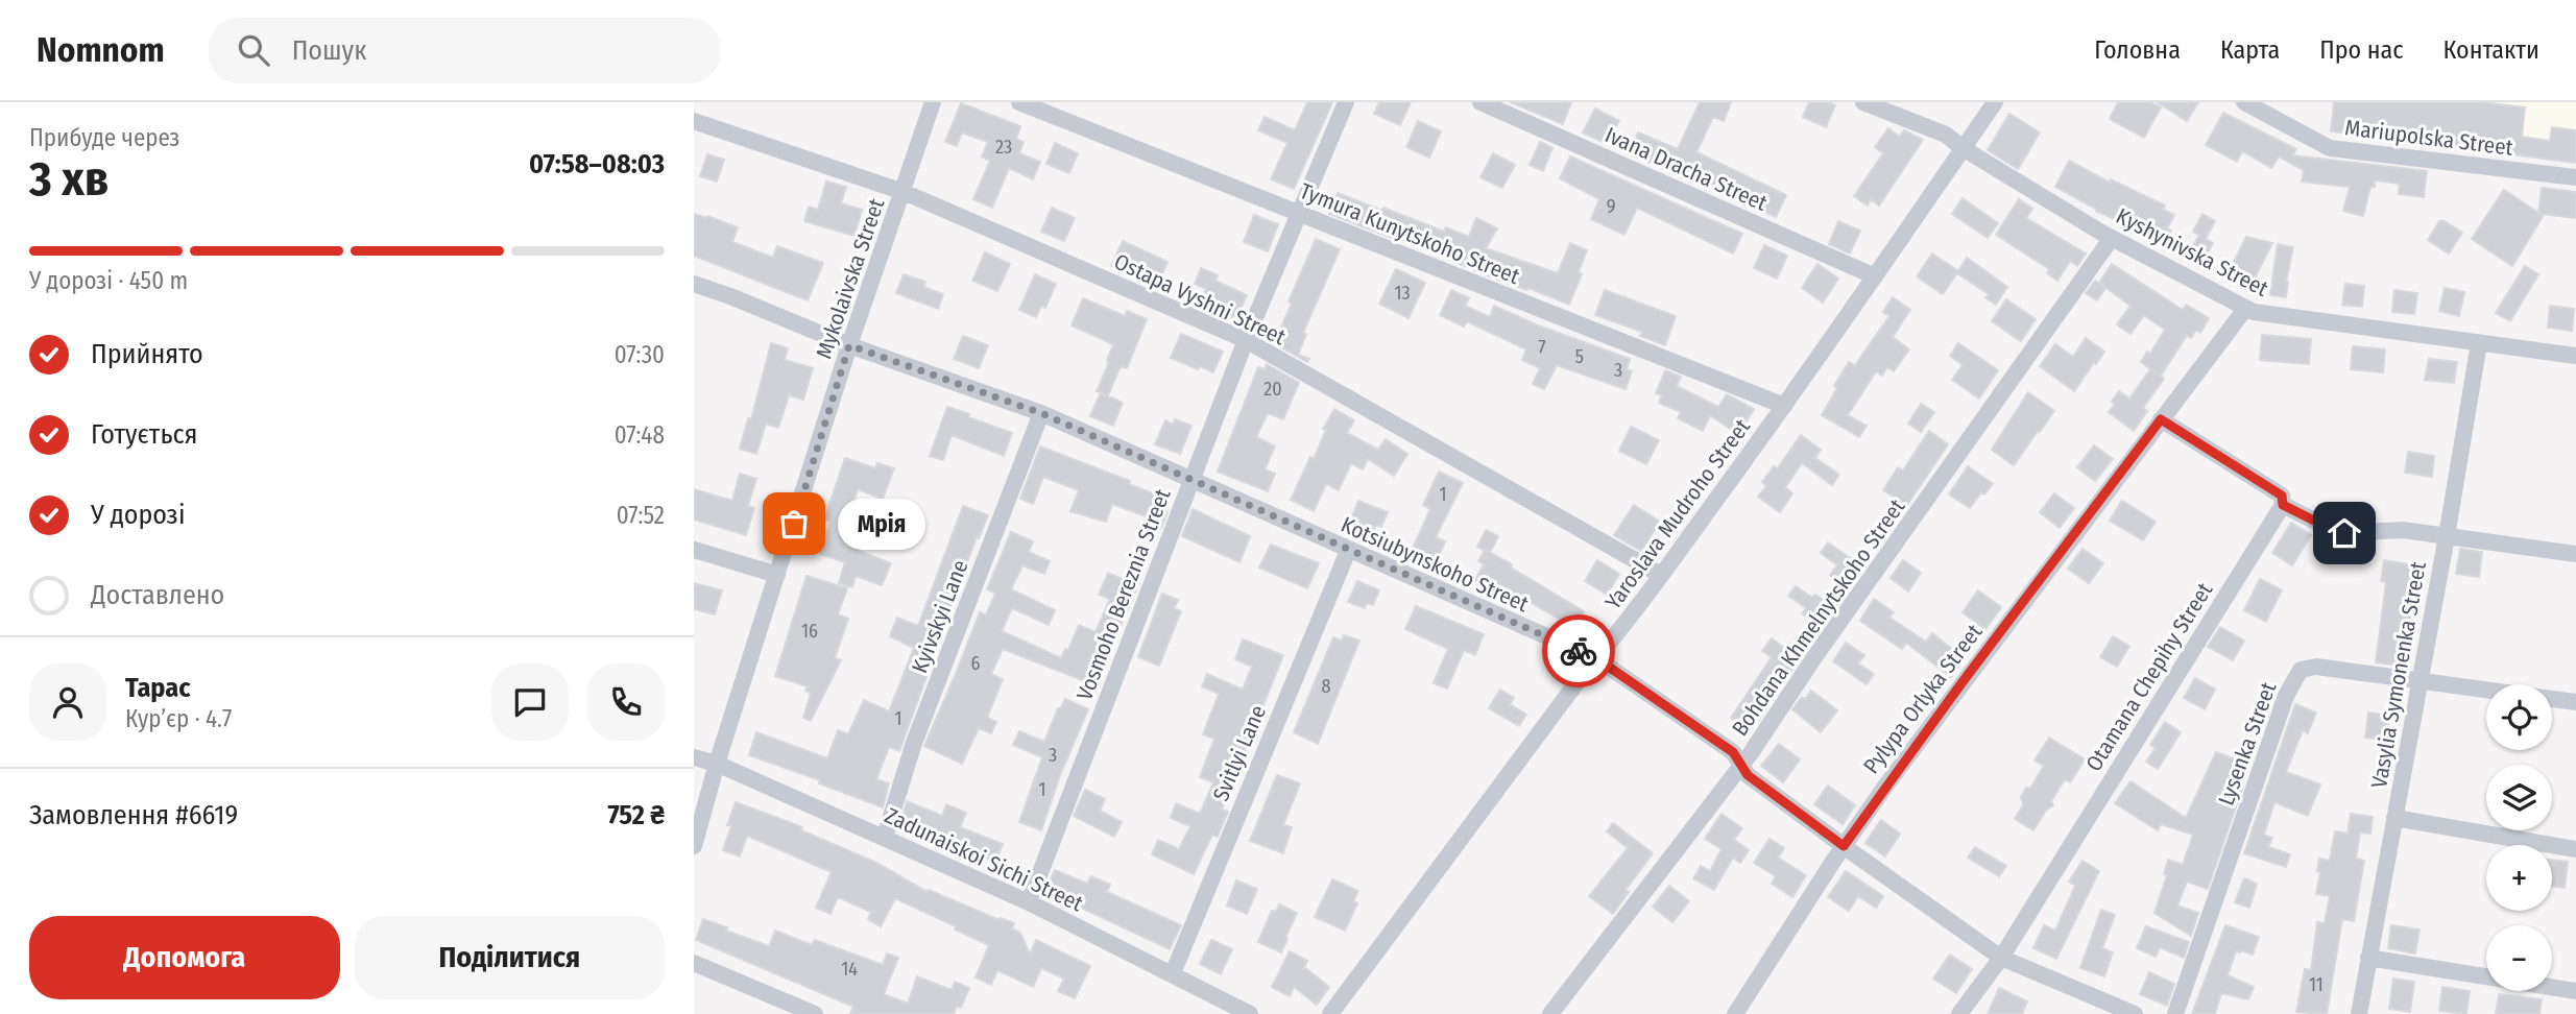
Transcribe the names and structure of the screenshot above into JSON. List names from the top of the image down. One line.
{"streets":{"street":["Mariupolska Street","Ivana Dracha Street","Tymura Kunytskoho Street","Kyshynivska Street","Mykolaivska Street","Ostapa Vyshni Street","Yaroslava Mudroho Street","Kotsiubynskoho Street","Vosmoho Bereznia Street","Kyivskyi Lane","Bohdana Khmelnytskoho Street","Vasylia Symonenka Street","Otamana Chepihy Street","Pylypa Orlyka Street","Lysenka Street","Svitlyi Lane","Zadunaiskoi Sichi Street"]},"crossings":[["Ivana Dracha Street","Yaroslava Mudroho Street"],["Tymura Kunytskoho Street","Yaroslava Mudroho Street"],["Tymura Kunytskoho Street","Vosmoho Bereznia Street"],["Kyshynivska Street","Yaroslava Mudroho Street"],["Kyshynivska Street","Bohdana Khmelnytskoho Street"],["Kyshynivska Street","Vasylia Symonenka Street"],["Kyshynivska Street","Pylypa Orlyka Street"],["Mykolaivska Street","Ostapa Vyshni Street"],["Mykolaivska Street","Kotsiubynskoho Street"],["Mykolaivska Street","Zadunaiskoi Sichi Street"],["Ostapa Vyshni Street","Yaroslava Mudroho Street"],["Ostapa Vyshni Street","Vosmoho Bereznia Street"],["Yaroslava Mudroho Street","Kotsiubynskoho Street"],["Kotsiubynskoho Street","Vosmoho Bereznia Street"],["Kotsiubynskoho Street","Kyivskyi Lane"],["Kotsiubynskoho Street","Bohdana Khmelnytskoho Street"],["Kotsiubynskoho Street","Otamana Chepihy Street"],["Kotsiubynskoho Street","Pylypa Orlyka Street"],["Kotsiubynskoho Street","Svitlyi Lane"],["Vosmoho Bereznia Street","Zadunaiskoi Sichi Street"],["Kyivskyi Lane","Zadunaiskoi Sichi Street"],["Vasylia Symonenka Street","Lysenka Street"],["Svitlyi Lane","Zadunaiskoi Sichi Street"]],"places":["Мрія"],"house_numbers":["23","9","13","7","5","3","20","1","16","6","8","1","3","1","14","11"],"page":{"header":"Nomnom","search":"Пошук","nav":["Головна","Карта","Про нас","Контакти"],"heading":["3 хв","Прибуде через","07:58–08:03"],"panel":["Тарас","Кур’єр · 4.7","Замовлення #6619","752 ₴"],"bar":"У дорозі · 450 m","list":[["Прийнято","07:30"],["Готується","07:48"],["У дорозі","07:52"],"Доставлено"],"bubble":"Мрія","map_buttons":["+","−"],"buttons":["Допомога","Поділитися"]}}
